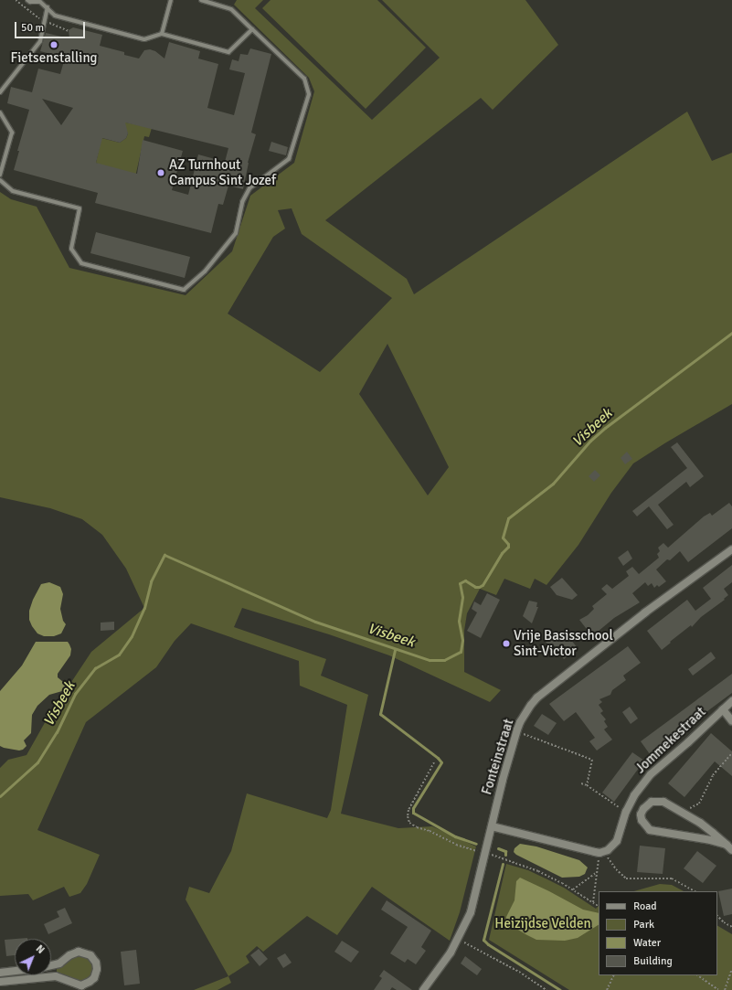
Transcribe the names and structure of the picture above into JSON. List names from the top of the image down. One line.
{"streets":{"street":["Jommekestraat","Fonteinstraat"]},"water":["Visbeek"],"parks":["Heizijdse Velden"],"places":["Fietsenstalling","AZ Turnhout Campus Sint Jozef","Vrije Basisschool Sint-Victor"],"legend":["Road","Park","Water","Building"],"scale_bar":"50 m","north":"top right"}
